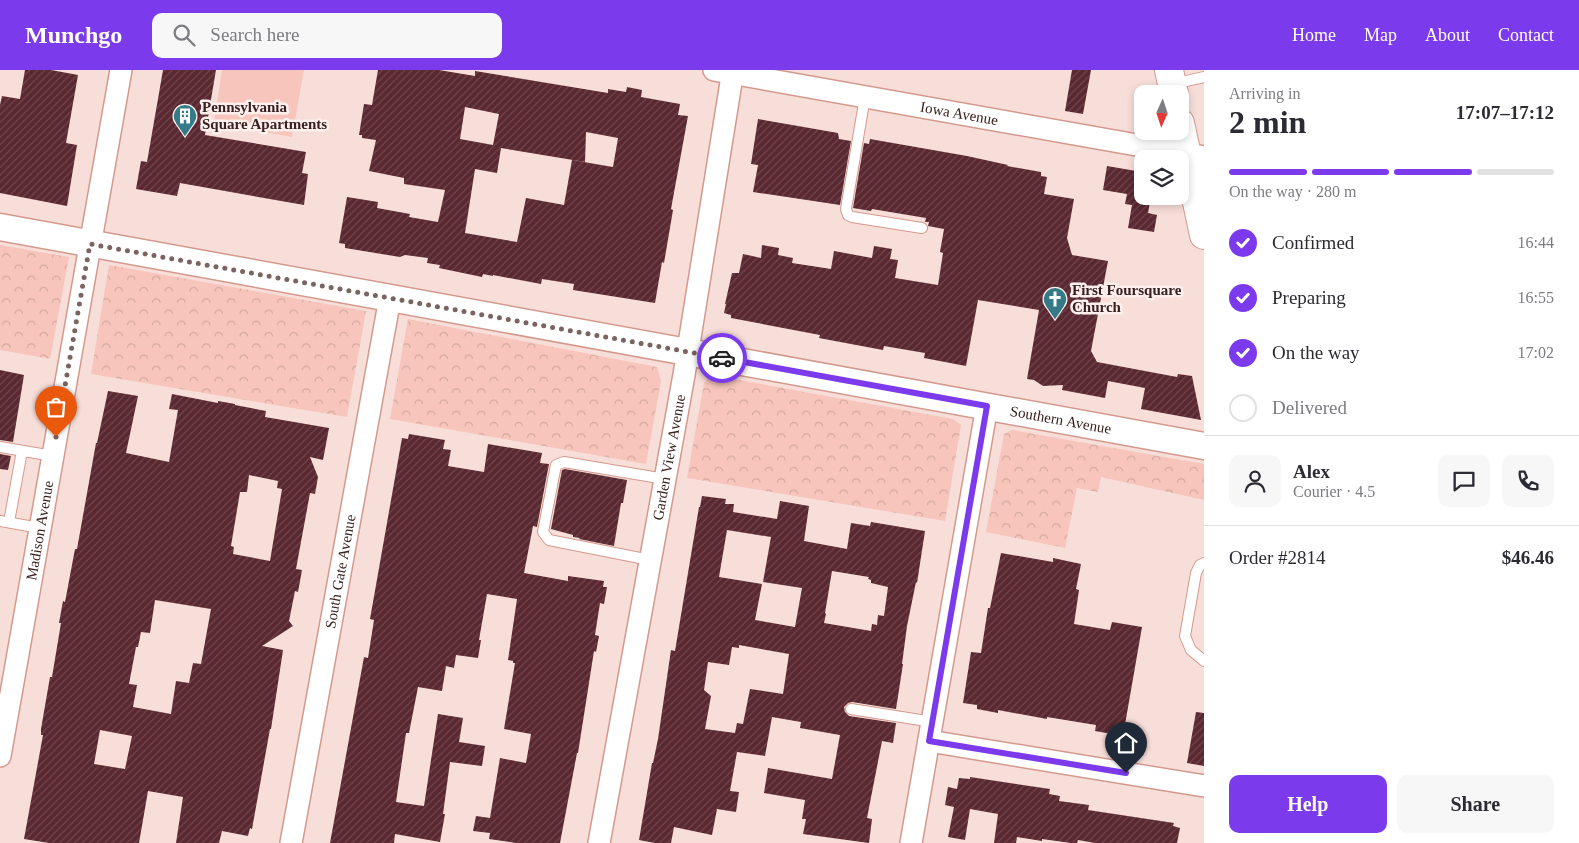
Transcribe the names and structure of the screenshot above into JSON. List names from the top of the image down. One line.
{"streets":{"street":["Iowa Avenue","Southern Avenue","Garden View Avenue","Madison Avenue","South Gate Avenue"]},"crossings":[["Iowa Avenue","Garden View Avenue"],["Southern Avenue","Garden View Avenue"],["Southern Avenue","Madison Avenue"],["Southern Avenue","South Gate Avenue"]],"places":{"building":["Pennsylvania Square Apartments"],"church":["First Foursquare Church"]},"north":"bottom","page":{"header":"Munchgo","search":"Search here","nav":["Home","Map","About","Contact"],"heading":["2 min","Arriving in","17:07–17:12"],"panel":["Alex","Courier · 4.5","Order #2814","$46.46"],"bar":"On the way · 280 m","list":[["Confirmed","16:44"],["Preparing","16:55"],["On the way","17:02"],"Delivered"],"buttons":["Help","Share"]}}
